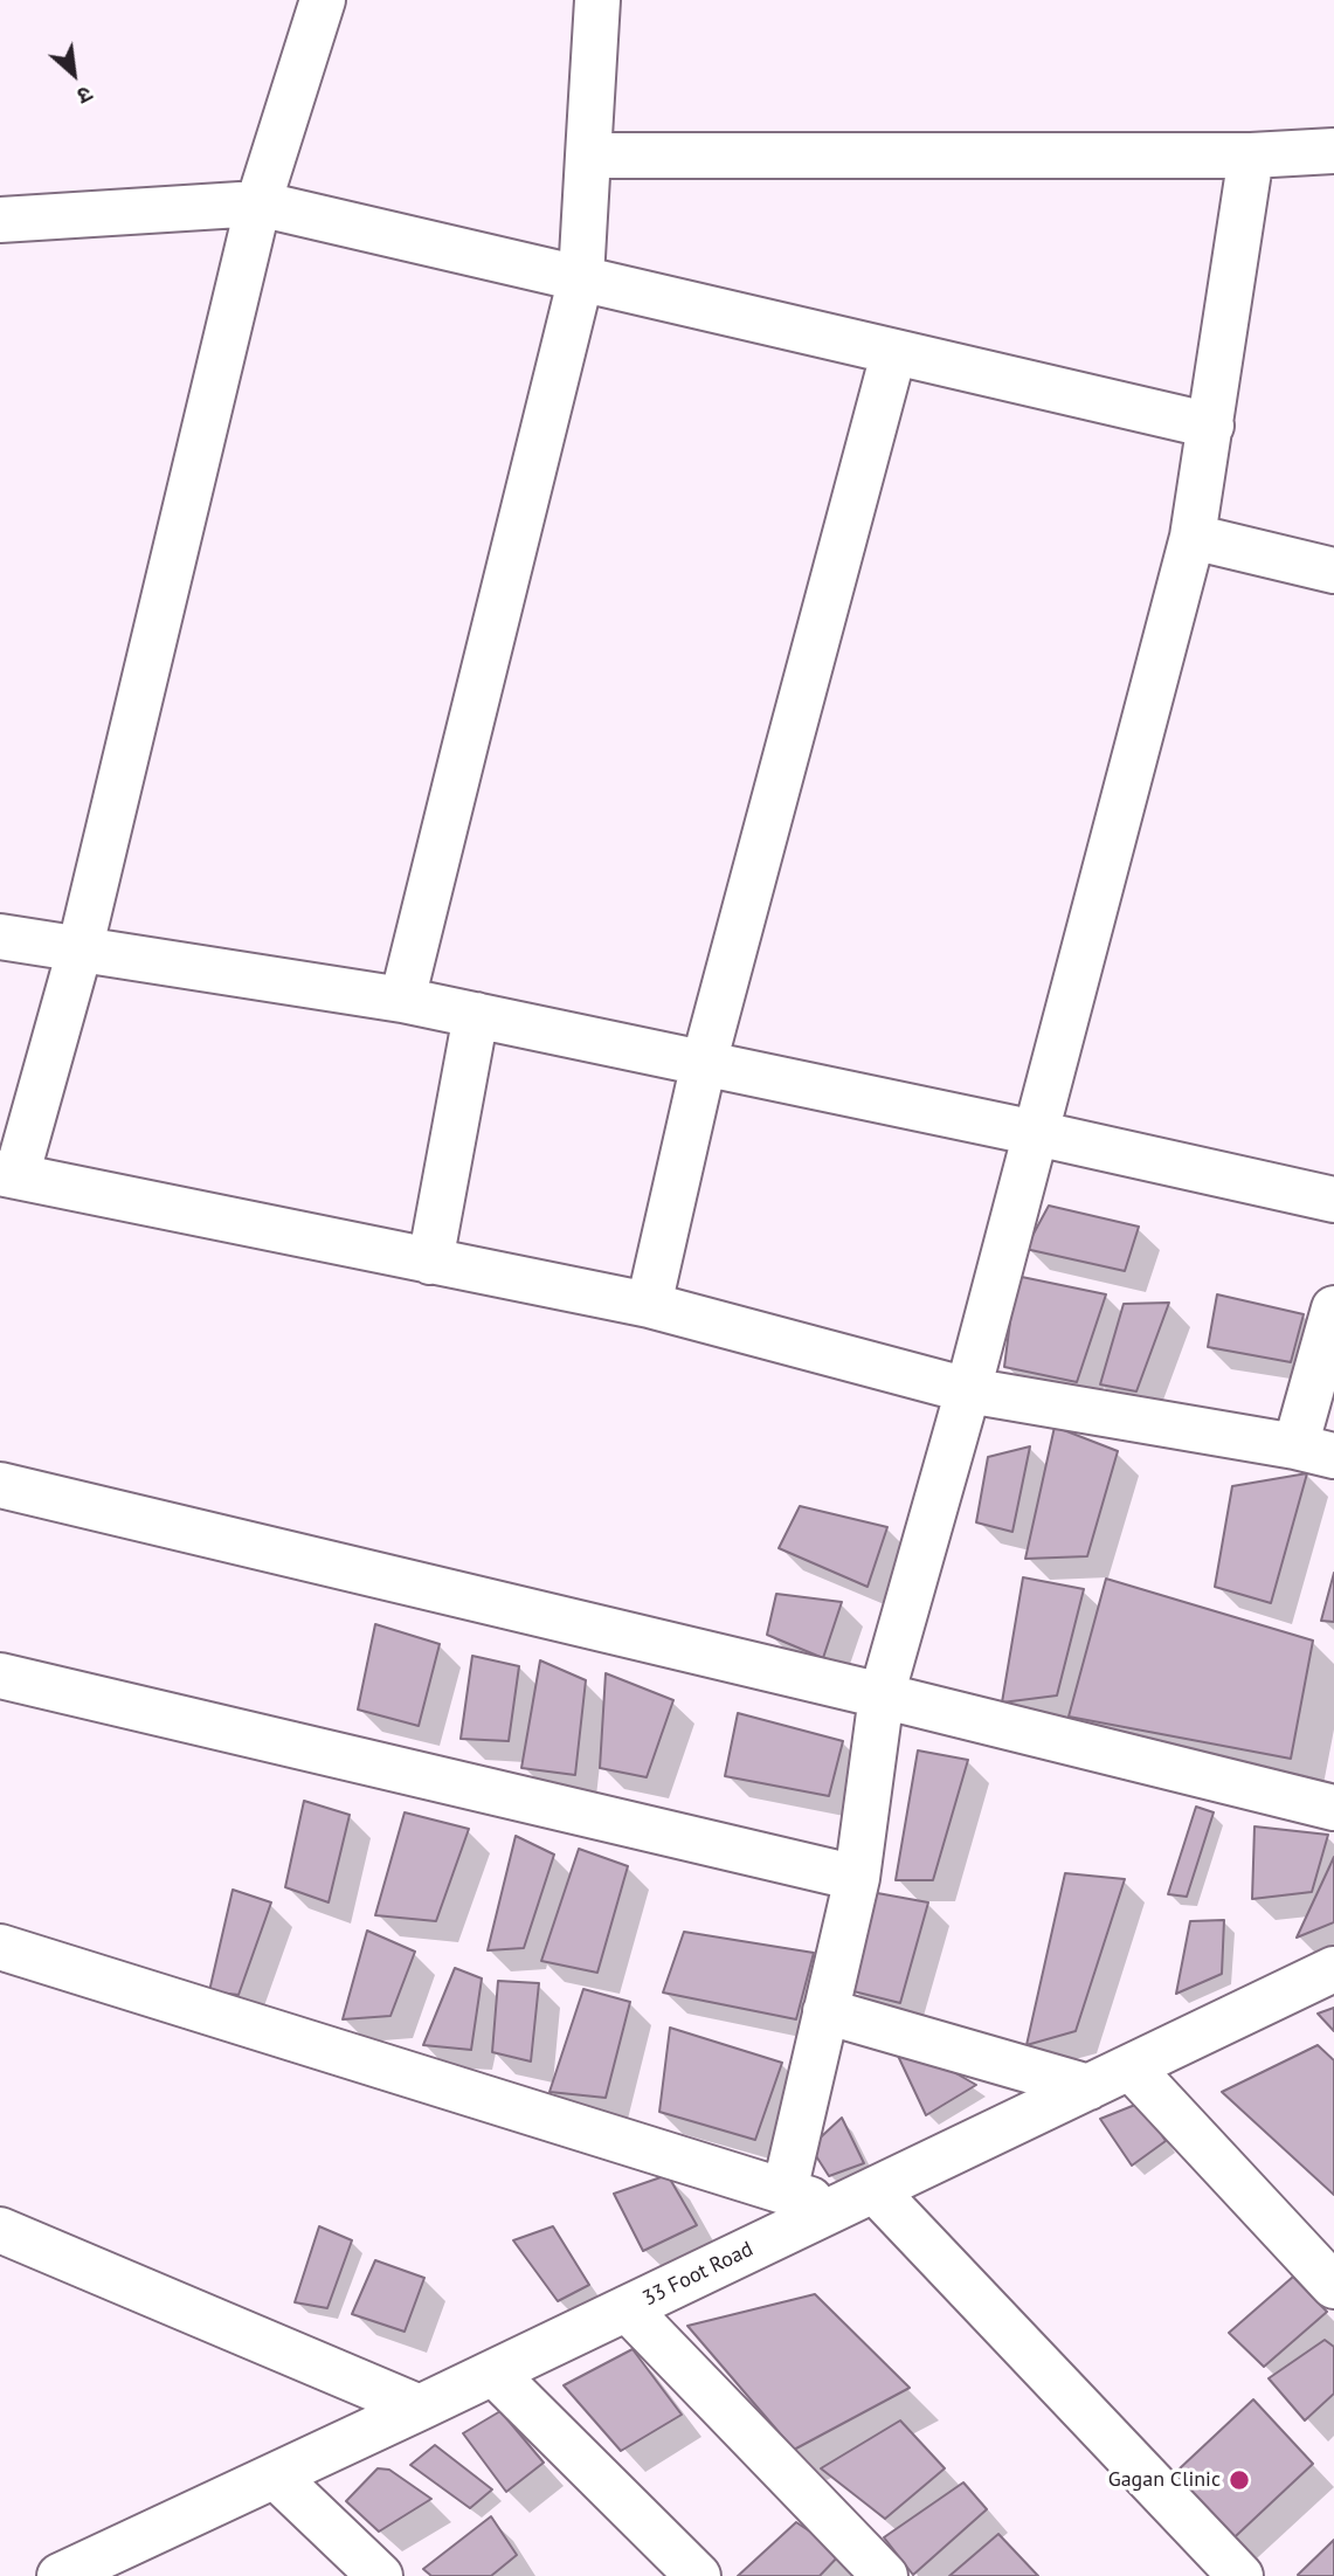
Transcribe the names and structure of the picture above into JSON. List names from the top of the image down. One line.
{"streets":{"street":["33 Foot Road"]},"places":["Gagan Clinic"],"north":"bottom right"}
